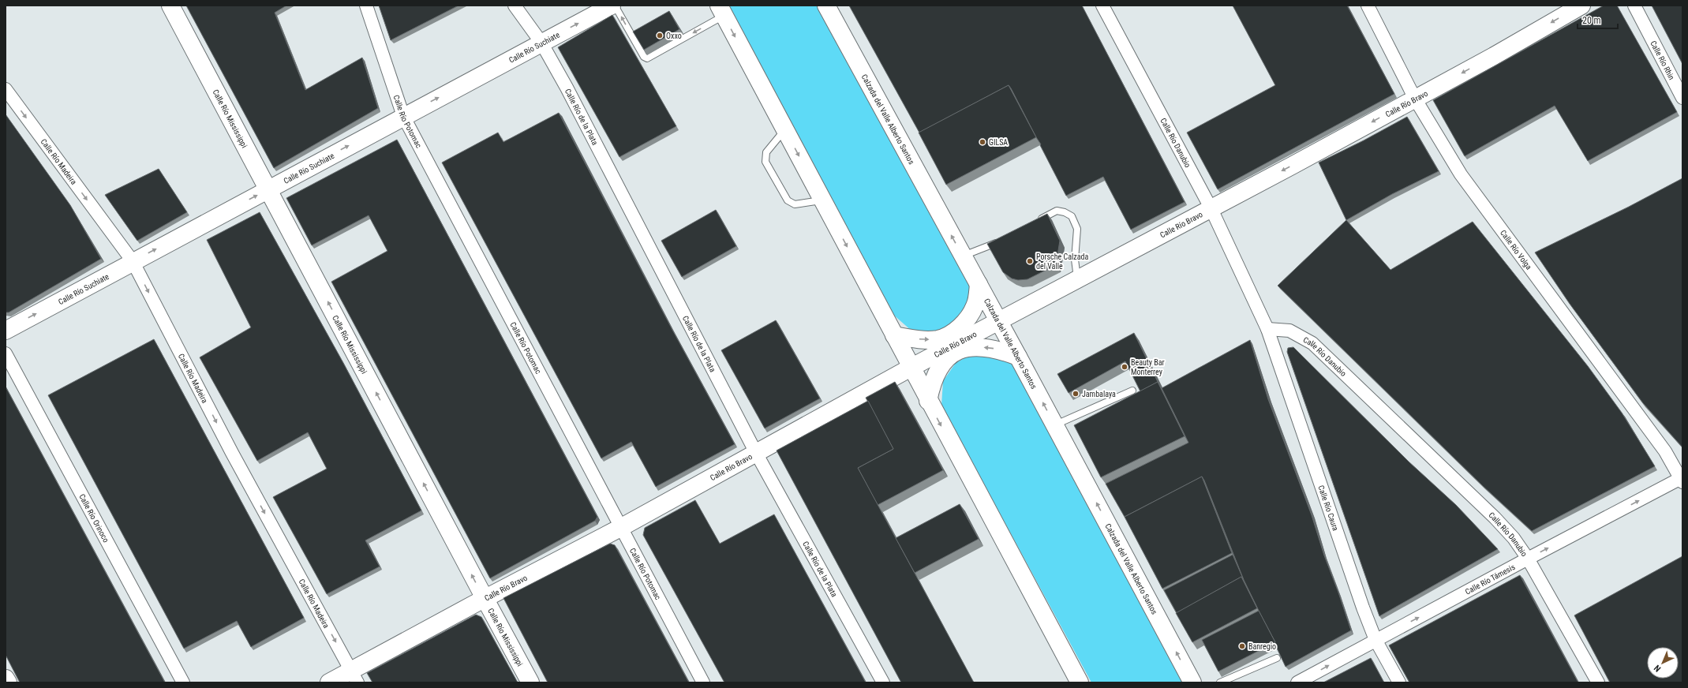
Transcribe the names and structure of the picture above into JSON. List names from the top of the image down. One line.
{"streets":{"street":["Calle Río Suchiate","Calle Río Rhin","Calle Río Bravo","Calle Río de la Plata","Calle Río Mississippi","Calzada del Valle Alberto Santos","Calle Río Potomac","Calle Río Danubio","Calle Río Madeira","Calle Río Volga","Calle Río Caura","Calle Río Orinoco","Calle Río Támesis"]},"crossings":[["Calle Río Suchiate","Calle Río de la Plata"],["Calle Río Suchiate","Calle Río Mississippi"],["Calle Río Suchiate","Calle Río Potomac"],["Calle Río Suchiate","Calle Río Madeira"],["Calle Río Bravo","Calle Río de la Plata"],["Calle Río Bravo","Calle Río Mississippi"],["Calle Río Bravo","Calzada del Valle Alberto Santos"],["Calle Río Bravo","Calle Río Potomac"],["Calle Río Bravo","Calle Río Danubio"],["Calle Río Bravo","Calle Río Madeira"],["Calle Río Bravo","Calle Río Volga"],["Calle Río Danubio","Calle Río Caura"],["Calle Río Danubio","Calle Río Támesis"],["Calle Río Volga","Calle Río Támesis"],["Calle Río Caura","Calle Río Támesis"]],"one_way":["Calle Río Suchiate","Calle Río Mississippi","Calle Río Madeira","Calle Río Támesis"],"places":["Oxxo","GILSA","Porsche Calzada del Valle","Beauty Bar Monterrey","Jambalaya","Banregio"],"scale_bar":"20 m","north":"bottom left"}
